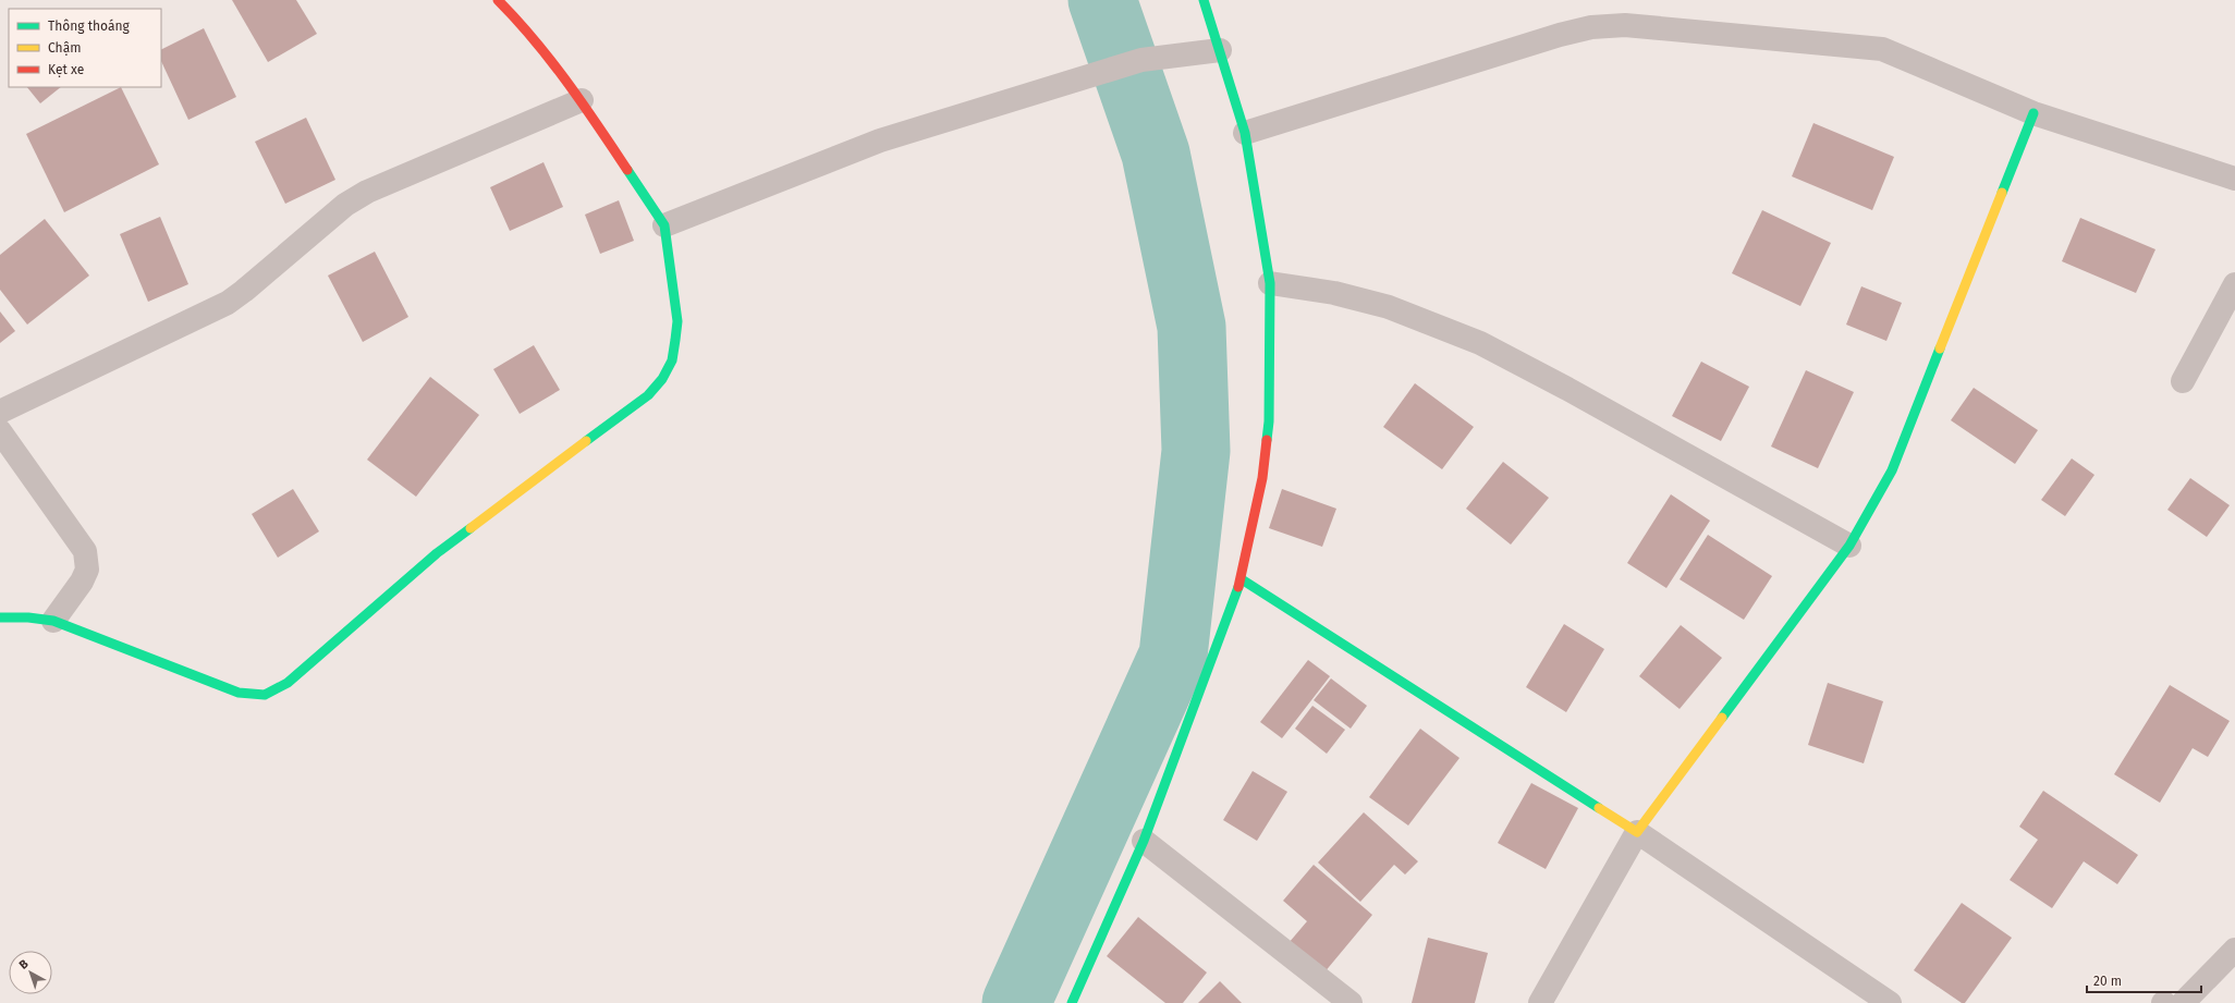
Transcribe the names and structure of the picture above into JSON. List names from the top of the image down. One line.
{"legend":["Thông thoáng","Chậm","Kẹt xe"],"scale_bar":"20 m","north":"top left"}
